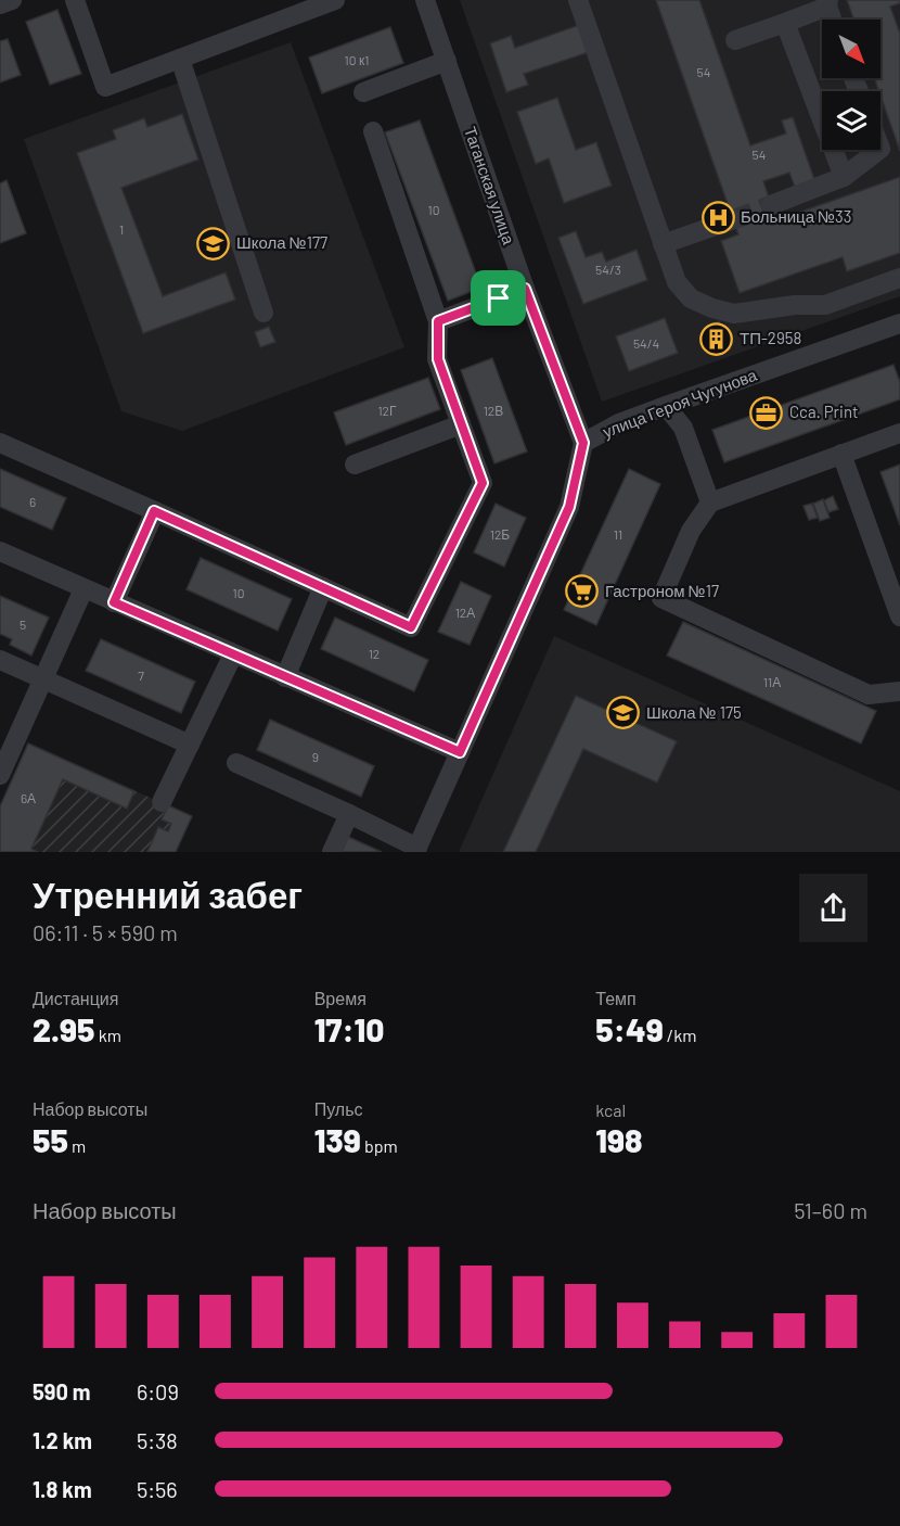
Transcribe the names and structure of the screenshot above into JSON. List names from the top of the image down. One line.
{"streets":{"street":["Таганская улица","улица Героя Чугунова"]},"crossings":[["Таганская улица","улица Героя Чугунова"]],"places":{"hospital":["Больница №33"],"school or university":["Школа №177","Школа № 175"],"building":["ТП-2958"],"office":["Cca. Print"],"supermarket":["Гастроном №17"]},"house_numbers":["10 к1","54","54","10","1","54/3","54/4","12Г","12В","6","12Б","11","10","12А","5","12","7","11А","9","6А"],"north":"bottom right","page":{"heading":["Утренний забег","06:11 · 5 × 590 m"],"stats":[["Дистанция","2.95 km"],["Время","17:10"],["Темп","5:49 /km"],["Набор высоты","55 m"],["Пульс","139 bpm"],["kcal","198"]],"chart":["Набор высоты","51–60 m"],"list":[{"name":"590 m","note":"6:09"},{"name":"1.2 km","note":"5:38"},{"name":"1.8 km","note":"5:56"}]}}
